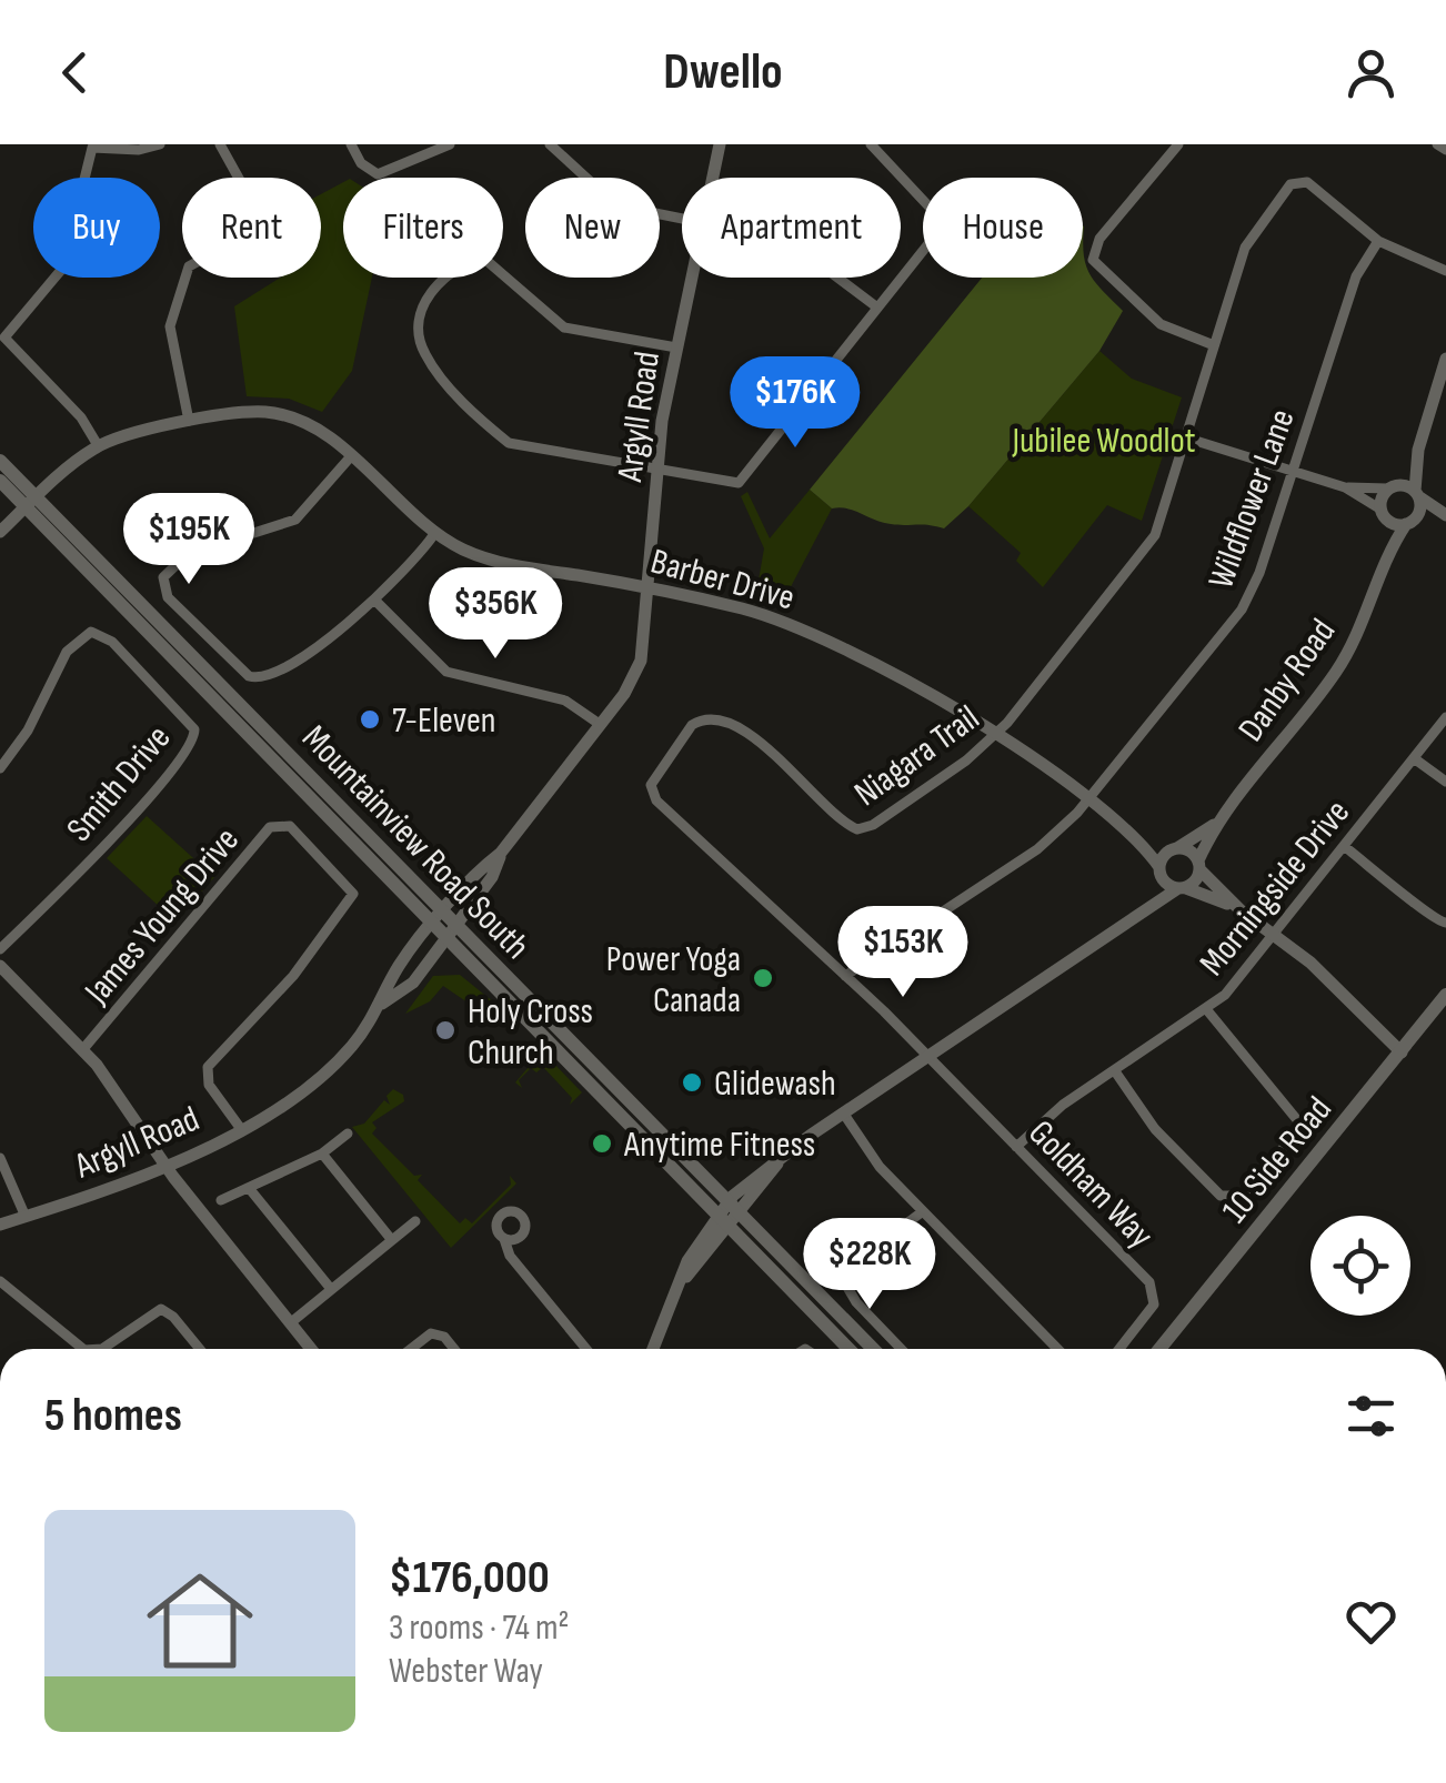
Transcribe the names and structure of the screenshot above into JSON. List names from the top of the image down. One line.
{"streets":{"main road":["Mountainview Road South","10 Side Road"],"street":["Argyll Road","Wildflower Lane","Barber Drive","Danby Road","Niagara Trail","Smith Drive","Morningside Drive","James Young Drive","Goldham Way"]},"crossings":[["Argyll Road","Barber Drive"],["Argyll Road","Mountainview Road South"],["Argyll Road","James Young Drive"],["Wildflower Lane","Barber Drive"],["Wildflower Lane","Niagara Trail"],["Barber Drive","Danby Road"],["Barber Drive","Niagara Trail"],["Barber Drive","Mountainview Road South"],["Niagara Trail","Goldham Way"],["Morningside Drive","Goldham Way"]],"parks":["Jubilee Woodlot"],"places":["7-Eleven","Power Yoga Canada","Holy Cross Church","Glidewash","Anytime Fitness"],"page":{"header":"Dwello","chip":["Buy","Rent","Filters","New","Apartment","House"],"price":["$176K","$195K","$356K","$153K","$228K"],"heading":"5 homes","list":[{"name":"$176,000","note":"3 rooms · 74 m² · Webster Way"}]}}
